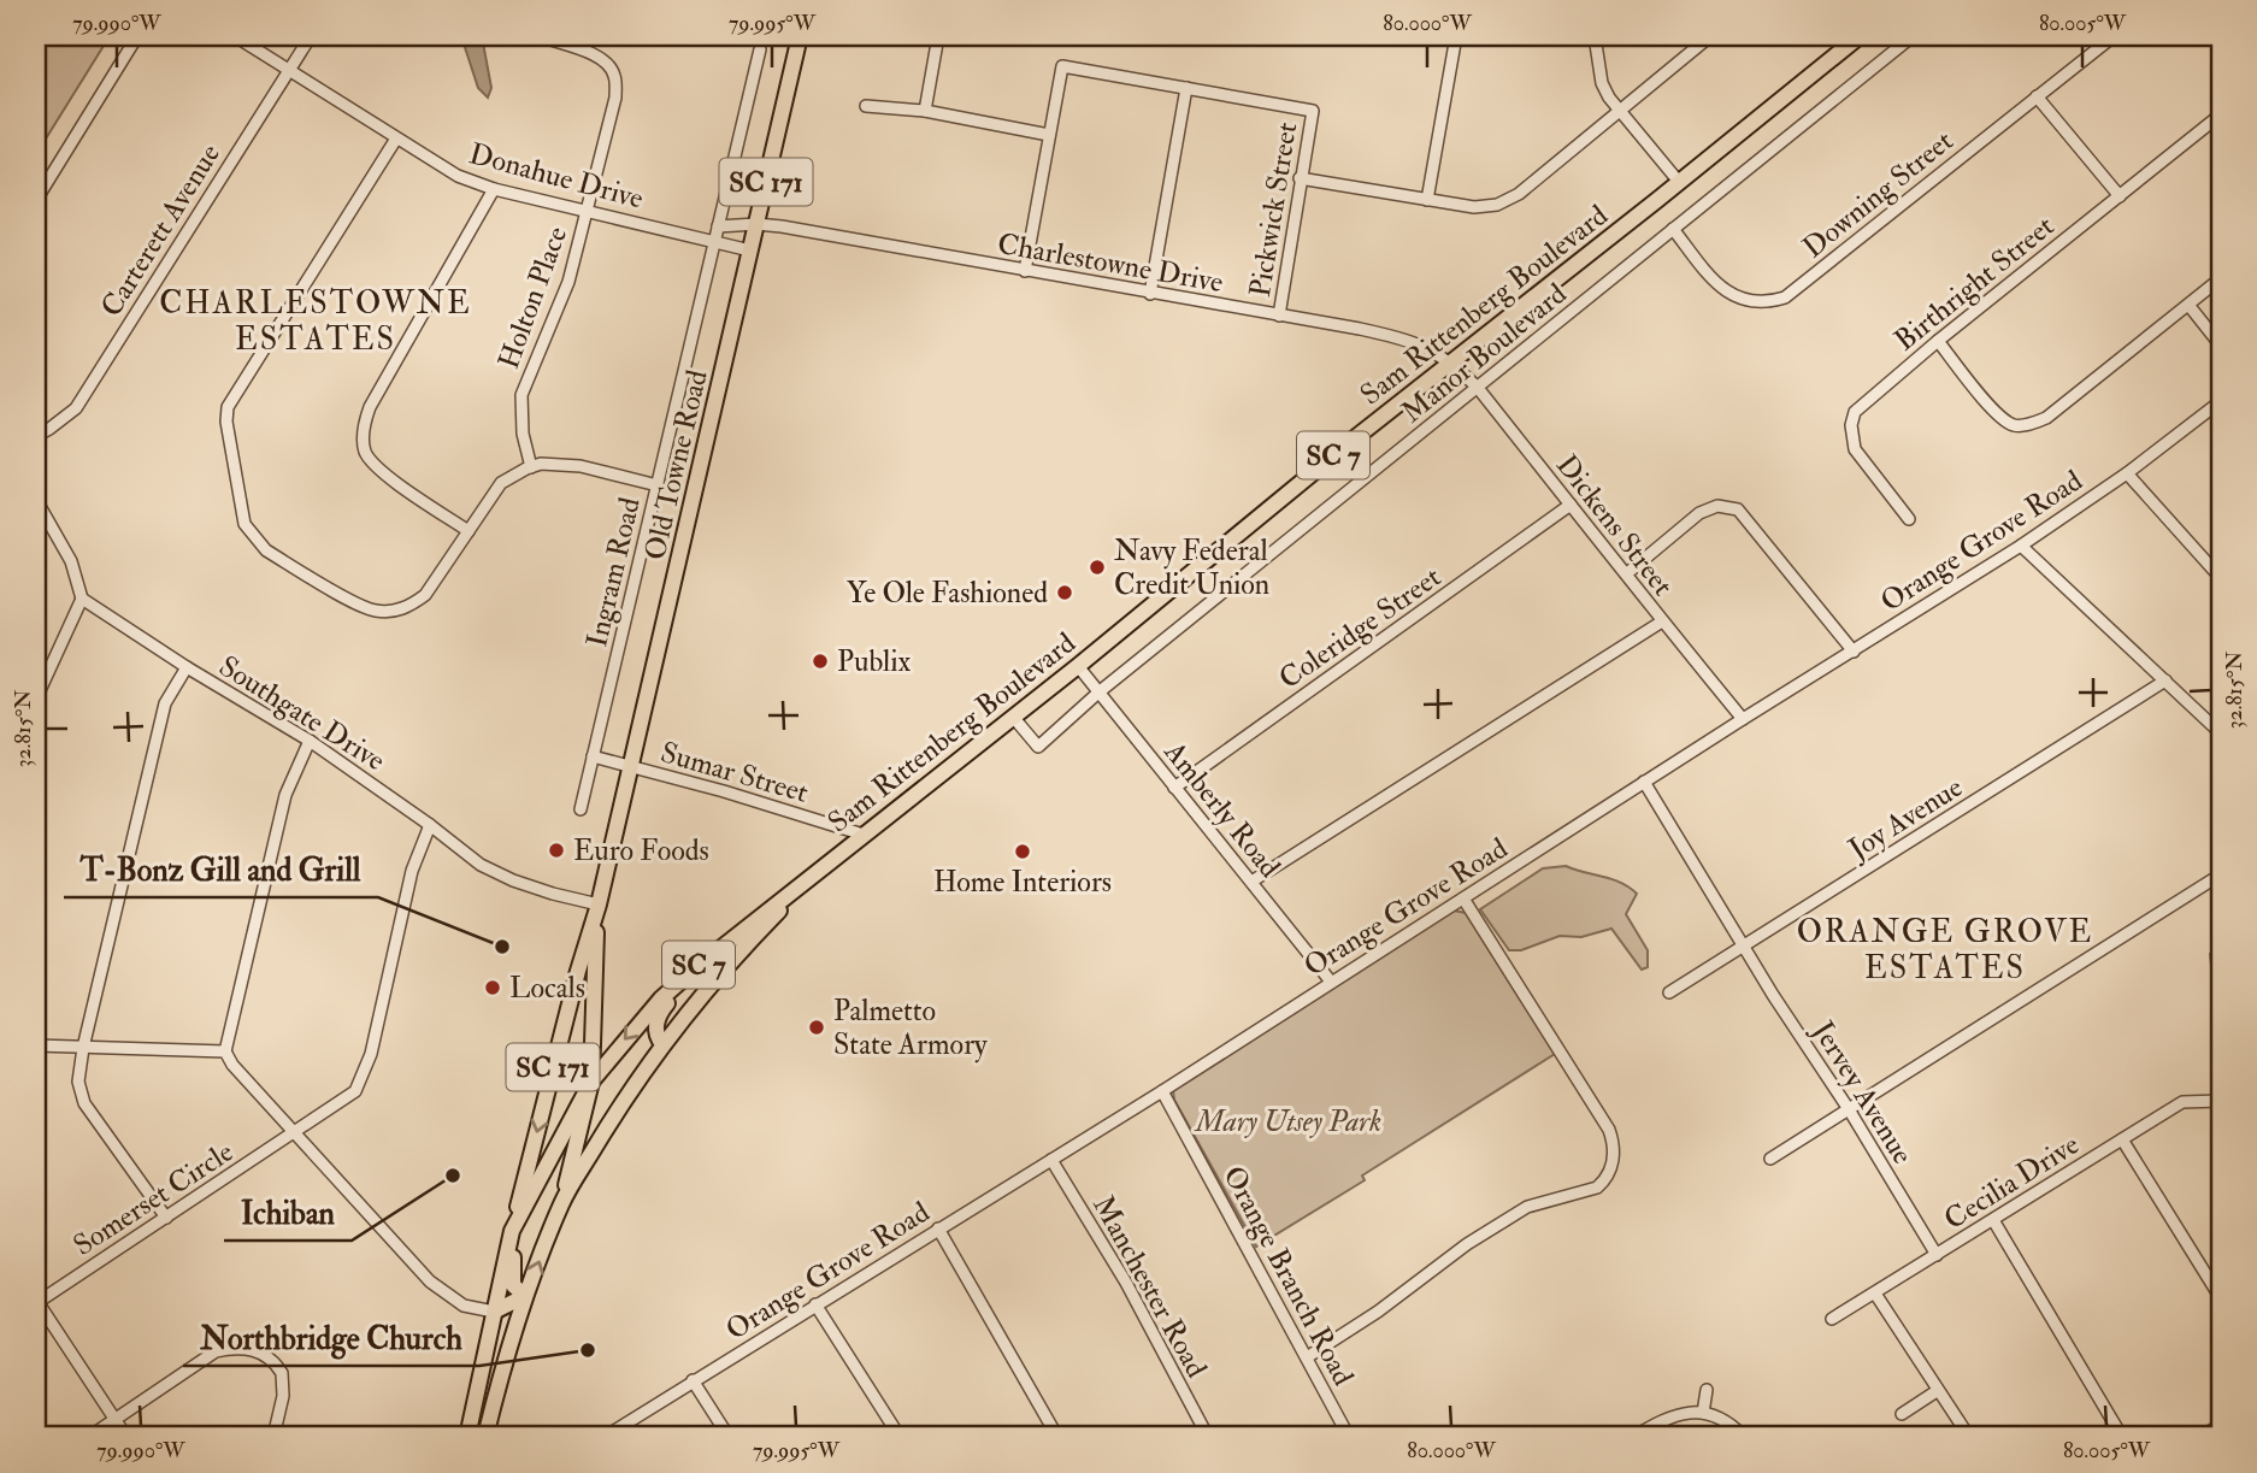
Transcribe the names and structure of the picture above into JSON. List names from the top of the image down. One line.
{"streets":{"main road":["SC 171","Sam Rittenberg Boulevard","SC 7","Old Towne Road"],"street":["Donahue Drive","Downing Street","Pickwick Street","Carterett Avenue","Charlestowne Drive","Birthright Street","Holton Place","Manor Boulevard","Dickens Street","Orange Grove Road","Ingram Road","Coleridge Street","Southgate Drive","Sumar Street","Amberly Road","Joy Avenue","Jervey Avenue","Cecilia Drive","Somerset Circle","Orange Branch Road","Manchester Road"]},"crossings":[["Donahue Drive","Carterett Avenue"],["Donahue Drive","Holton Place"],["Donahue Drive","Old Towne Road"],["Donahue Drive","Ingram Road"],["Downing Street","Manor Boulevard"],["Pickwick Street","Charlestowne Drive"],["Charlestowne Drive","Sam Rittenberg Boulevard"],["Charlestowne Drive","Old Towne Road"],["Charlestowne Drive","Dickens Street"],["Charlestowne Drive","Ingram Road"],["Sam Rittenberg Boulevard","Manor Boulevard"],["Sam Rittenberg Boulevard","Old Towne Road"],["Sam Rittenberg Boulevard","Dickens Street"],["Sam Rittenberg Boulevard","Sumar Street"],["Sam Rittenberg Boulevard","Amberly Road"],["Manor Boulevard","Dickens Street"],["Manor Boulevard","Amberly Road"],["Old Towne Road","Southgate Drive"],["Old Towne Road","Sumar Street"],["Dickens Street","Orange Grove Road"],["Dickens Street","Coleridge Street"],["Orange Grove Road","Amberly Road"],["Orange Grove Road","Jervey Avenue"],["Orange Grove Road","Orange Branch Road"],["Orange Grove Road","Manchester Road"],["Ingram Road","Sumar Street"],["Coleridge Street","Amberly Road"],["Southgate Drive","Somerset Circle"],["Joy Avenue","Jervey Avenue"],["Jervey Avenue","Cecilia Drive"]],"districts":["CHARLESTOWNE ESTATES","ORANGE GROVE ESTATES"],"parks":["Mary Utsey Park"],"places":["Navy Federal Credit Union","Ye Ole Fashioned","Publix","Euro Foods","Home Interiors","T-Bonz Gill and Grill","Locals","Palmetto State Armory","Ichiban","Northbridge Church"],"coordinates":["79.990°W","79.995°W","80.000°W","80.005°W","32.815°N"]}
